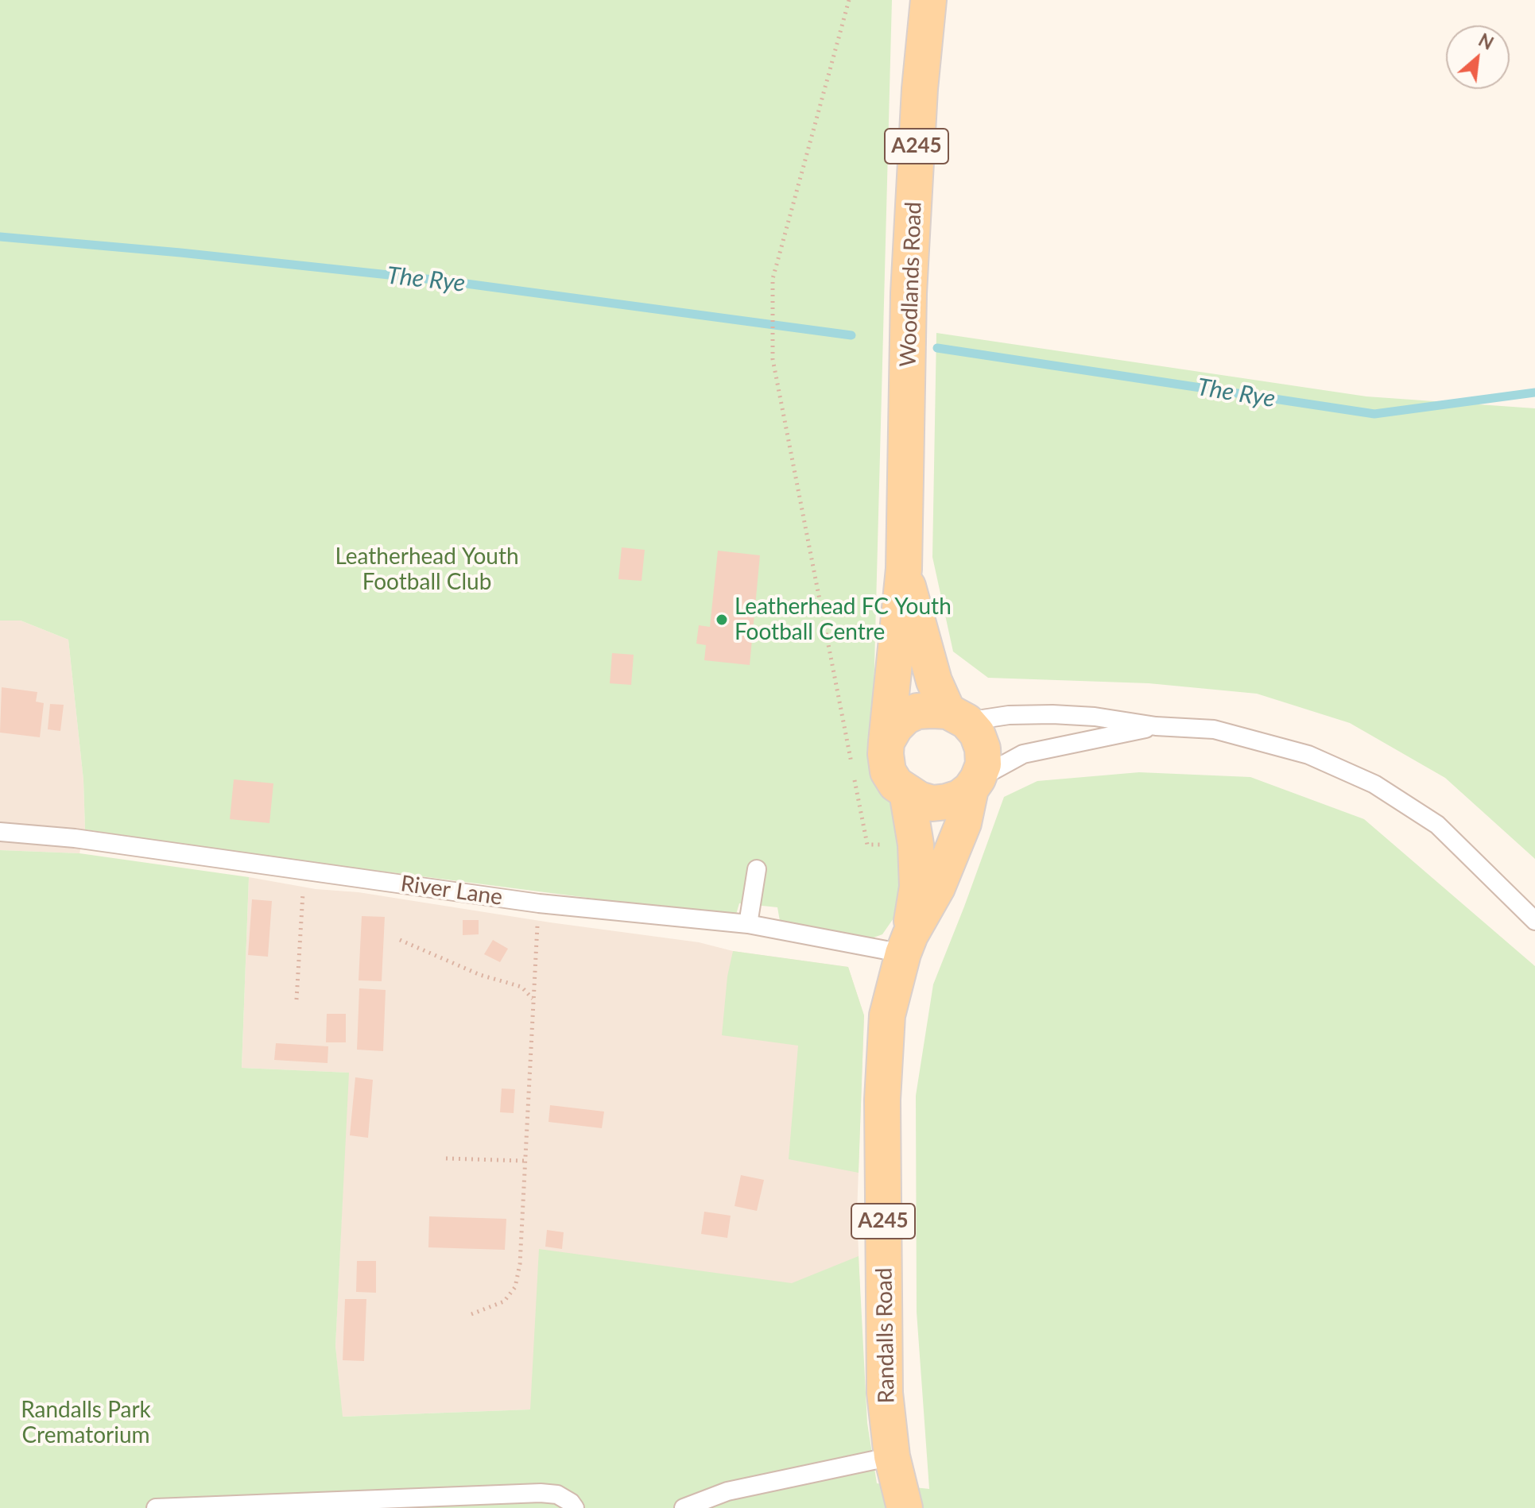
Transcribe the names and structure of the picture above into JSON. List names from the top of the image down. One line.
{"streets":{"main road":["A245","Woodlands Road","Randalls Road"],"lane":["River Lane"]},"crossings":[["A245","Woodlands Road"],["A245","River Lane"],["A245","Randalls Road"],["River Lane","Randalls Road"]],"water":["The Rye"],"parks":["Leatherhead Youth Football Club","Randalls Park Crematorium"],"places":["Leatherhead FC Youth Football Centre"],"north":"top right"}
